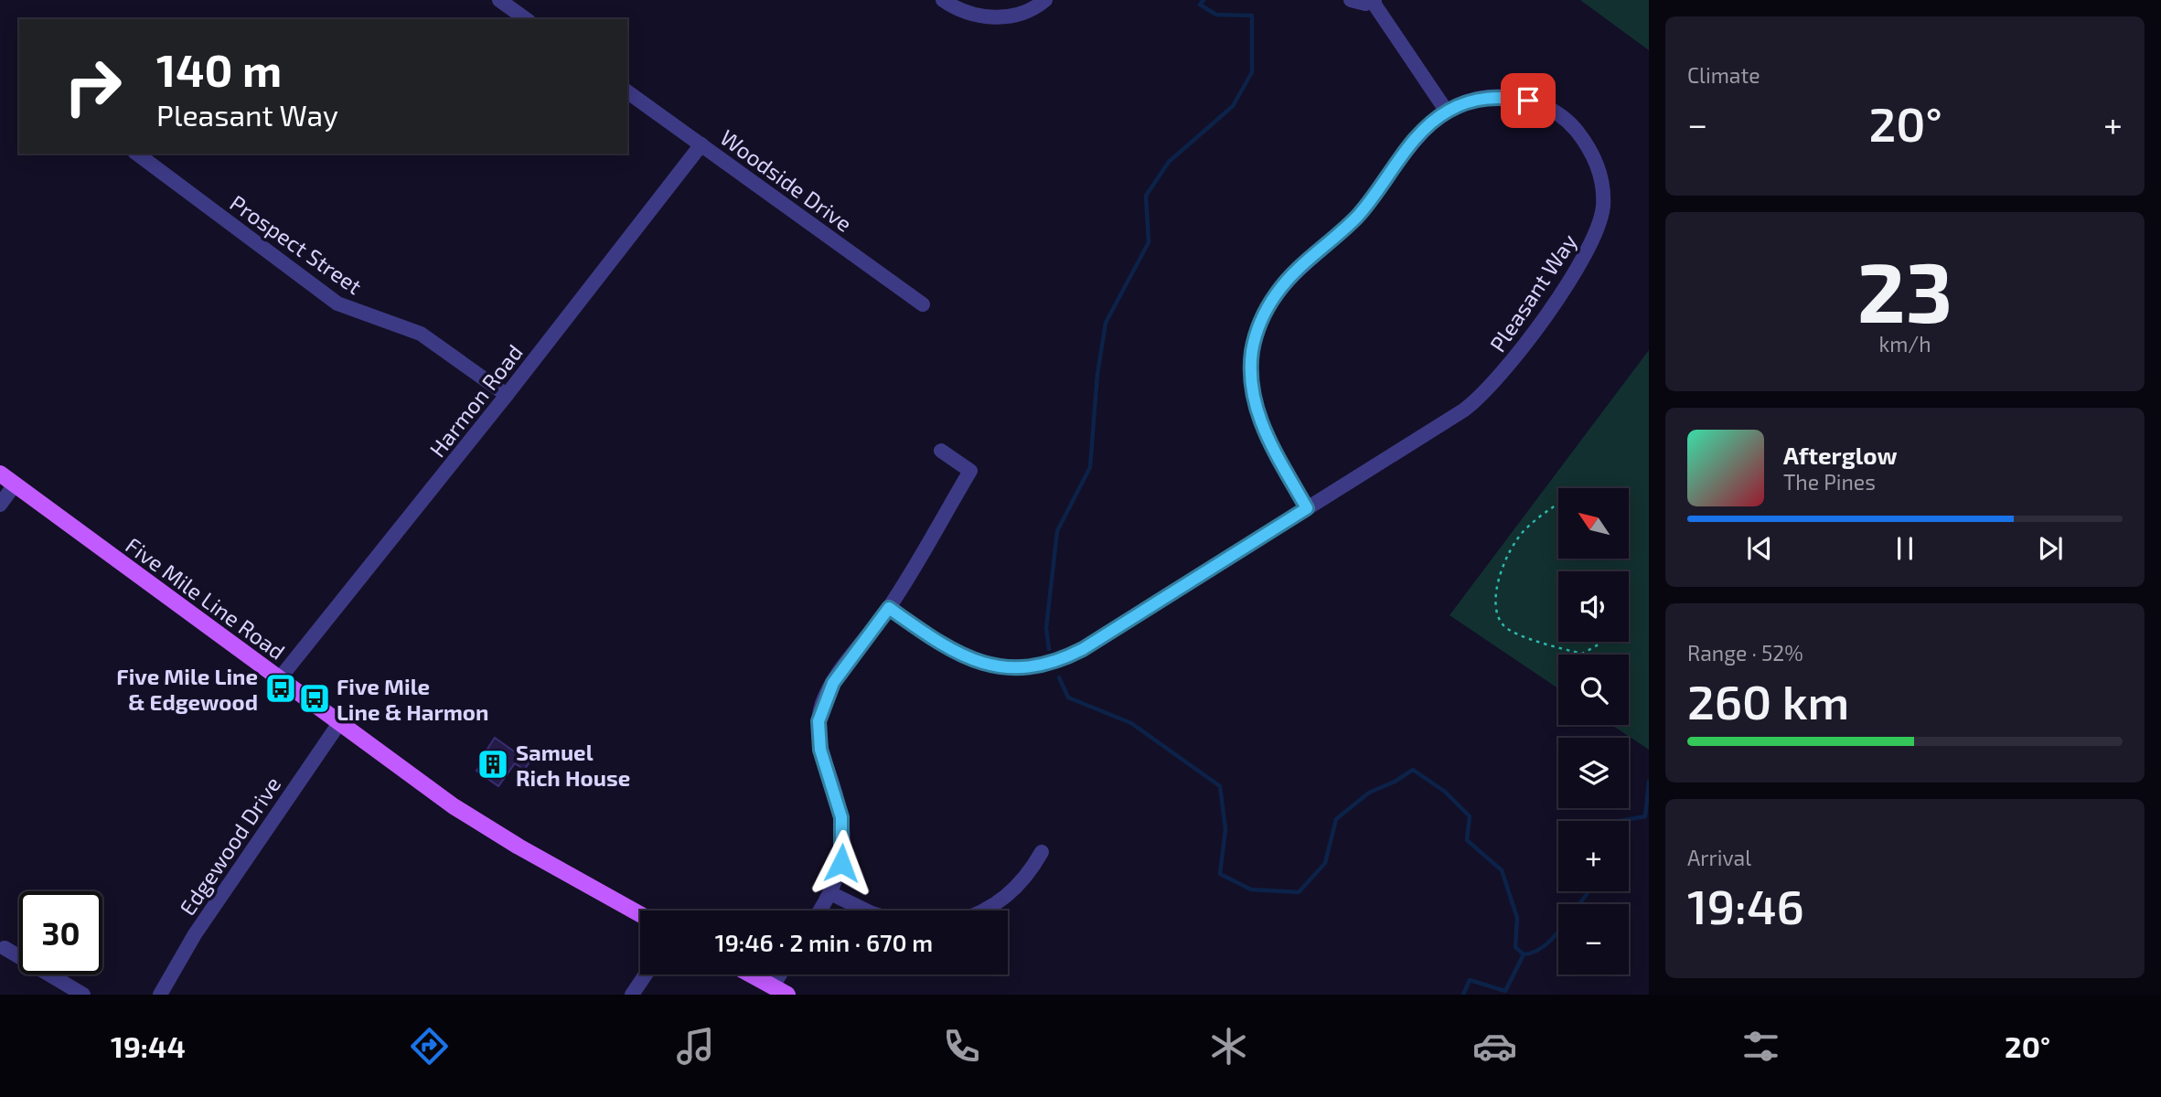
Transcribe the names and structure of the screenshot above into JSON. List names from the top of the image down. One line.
{"streets":{"main road":["Five Mile Line Road"],"street":["Woodside Drive","Prospect Street","Pleasant Way","Harmon Road","Edgewood Drive"]},"crossings":[["Woodside Drive","Harmon Road"],["Prospect Street","Harmon Road"],["Harmon Road","Five Mile Line Road"],["Five Mile Line Road","Edgewood Drive"]],"places":{"bus stop":["Five Mile Line & Edgewood","Five Mile Line & Harmon"],"building":["Samuel Rich House"]},"north":"top left","page":{"tile":["Climate",["23","km/h"],["Range · 52%","260 km"],["Arrival","19:46"]],"turn":["140 m","Pleasant Way"],"heat":["−","20°","+"],"song":["Afterglow","The Pines"],"map_buttons":["+","−"],"limit":"30","trip":"19:46 · 2 min · 670 m","tabs":["19:44","20°"]}}
